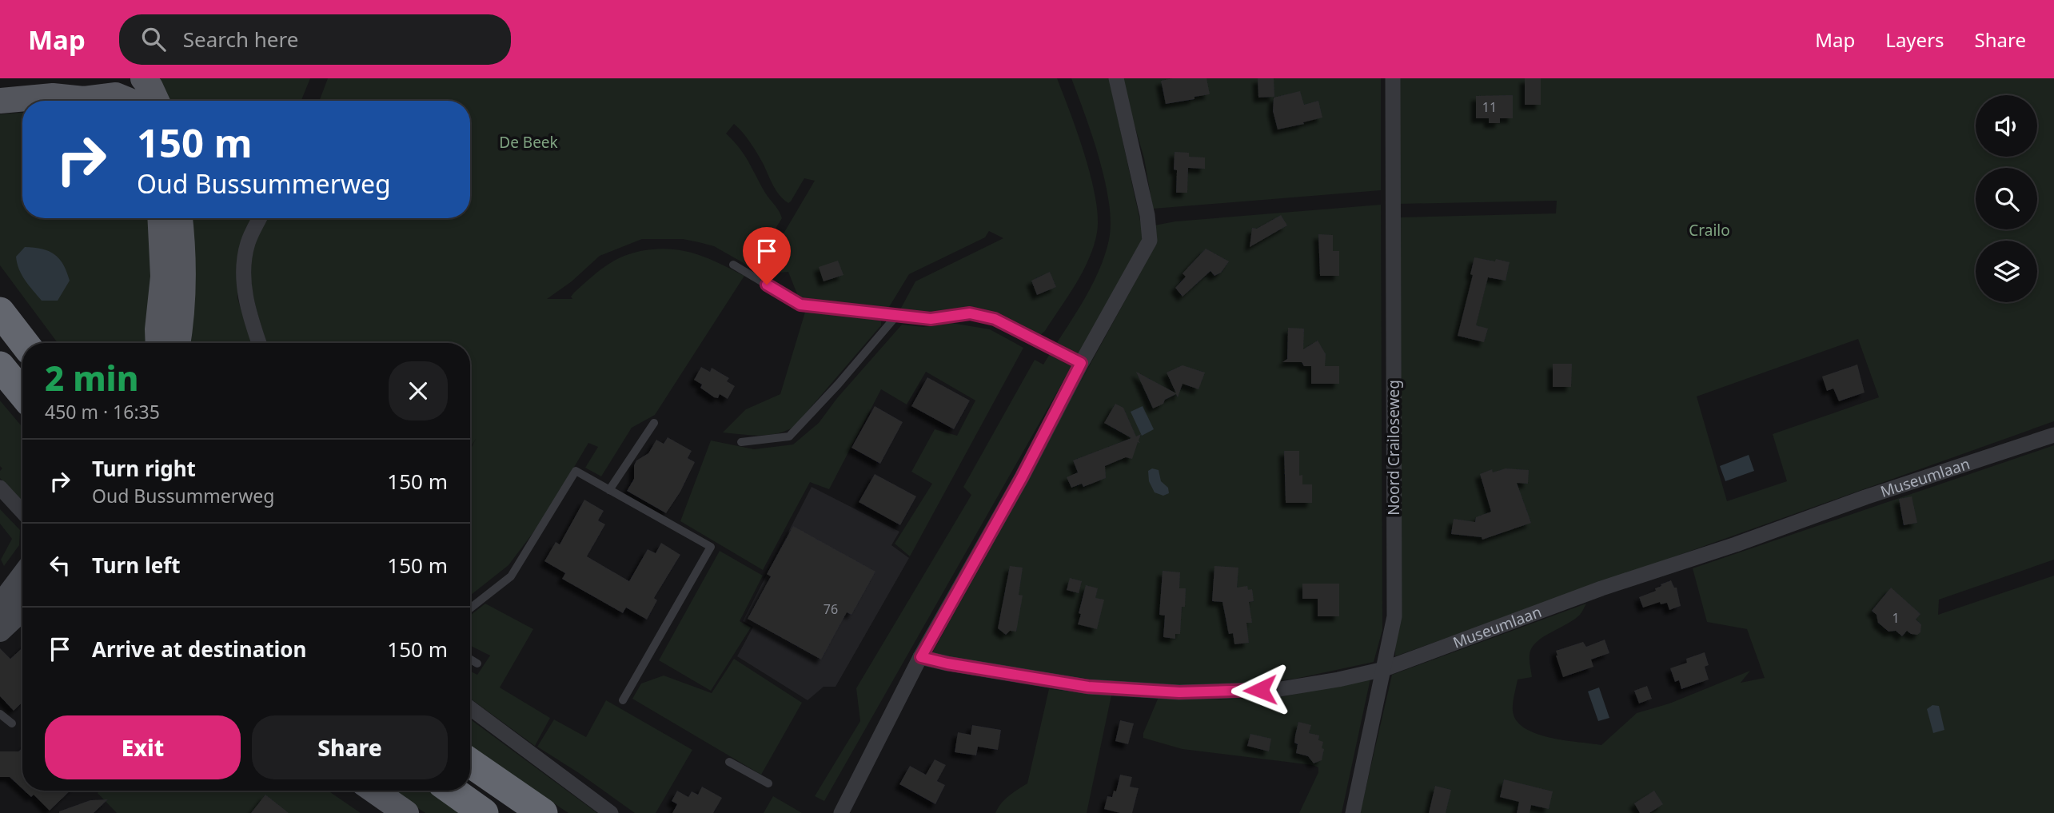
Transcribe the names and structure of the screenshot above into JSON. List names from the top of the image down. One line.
{"streets":{"street":["Noord Crailoseweg","Museumlaan"]},"crossings":[["Noord Crailoseweg","Museumlaan"]],"parks":["De Beek","Crailo"],"house_numbers":["11","76","1"],"page":{"header":"Map","search":"Search here","nav":["Map","Layers","Share"],"turn":["150 m","Oud Bussummerweg"],"heading":["2 min","450 m · 16:35"],"list":[{"name":"Turn right","note":"Oud Bussummerweg","value":"150 m"},{"name":"Turn left","value":"150 m"},{"name":"Arrive at destination","value":"150 m"}],"buttons":["Exit","Share"]}}
